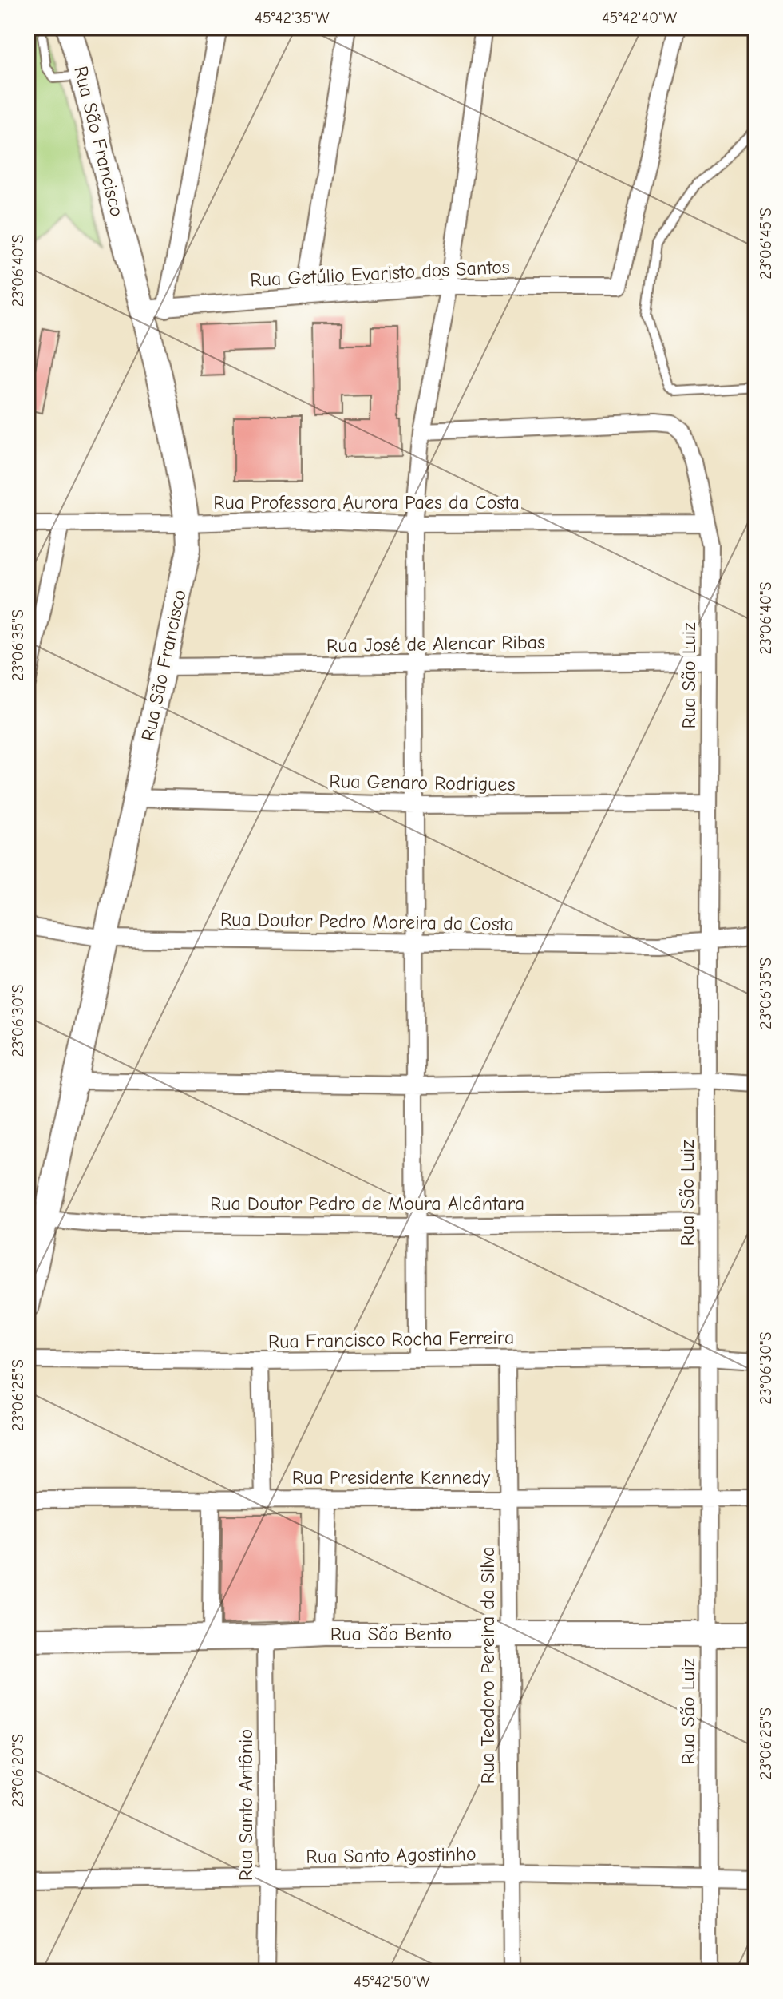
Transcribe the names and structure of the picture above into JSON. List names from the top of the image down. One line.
{"streets":{"street":["Rua São Francisco","Rua Getúlio Evaristo dos Santos","Rua Professora Aurora Paes da Costa","Rua José de Alencar Ribas","Rua São Luiz","Rua Genaro Rodrigues","Rua Doutor Pedro Moreira da Costa","Rua Doutor Pedro de Moura Alcântara","Rua Francisco Rocha Ferreira","Rua Presidente Kennedy","Rua São Bento","Rua Teodoro Pereira da Silva","Rua Santo Antônio","Rua Santo Agostinho"]},"crossings":[["Rua São Francisco","Rua Getúlio Evaristo dos Santos"],["Rua São Francisco","Rua Professora Aurora Paes da Costa"],["Rua São Francisco","Rua José de Alencar Ribas"],["Rua São Francisco","Rua Genaro Rodrigues"],["Rua São Francisco","Rua Doutor Pedro Moreira da Costa"],["Rua São Francisco","Rua Doutor Pedro de Moura Alcântara"],["Rua Professora Aurora Paes da Costa","Rua São Luiz"],["Rua José de Alencar Ribas","Rua São Luiz"],["Rua São Luiz","Rua Genaro Rodrigues"],["Rua São Luiz","Rua Doutor Pedro Moreira da Costa"],["Rua São Luiz","Rua Doutor Pedro de Moura Alcântara"],["Rua São Luiz","Rua Francisco Rocha Ferreira"],["Rua São Luiz","Rua Presidente Kennedy"],["Rua São Luiz","Rua São Bento"],["Rua São Luiz","Rua Santo Agostinho"],["Rua Francisco Rocha Ferreira","Rua Teodoro Pereira da Silva"],["Rua Presidente Kennedy","Rua Teodoro Pereira da Silva"],["Rua São Bento","Rua Teodoro Pereira da Silva"],["Rua São Bento","Rua Santo Antônio"],["Rua Teodoro Pereira da Silva","Rua Santo Agostinho"],["Rua Santo Antônio","Rua Santo Agostinho"]],"coordinates":["45°42'35\"W","45°42'40\"W","23°06'45\"S","23°06'40\"S","23°06'35\"S","23°06'30\"S","23°06'25\"S","23°06'20\"S","45°42'50\"W"]}
